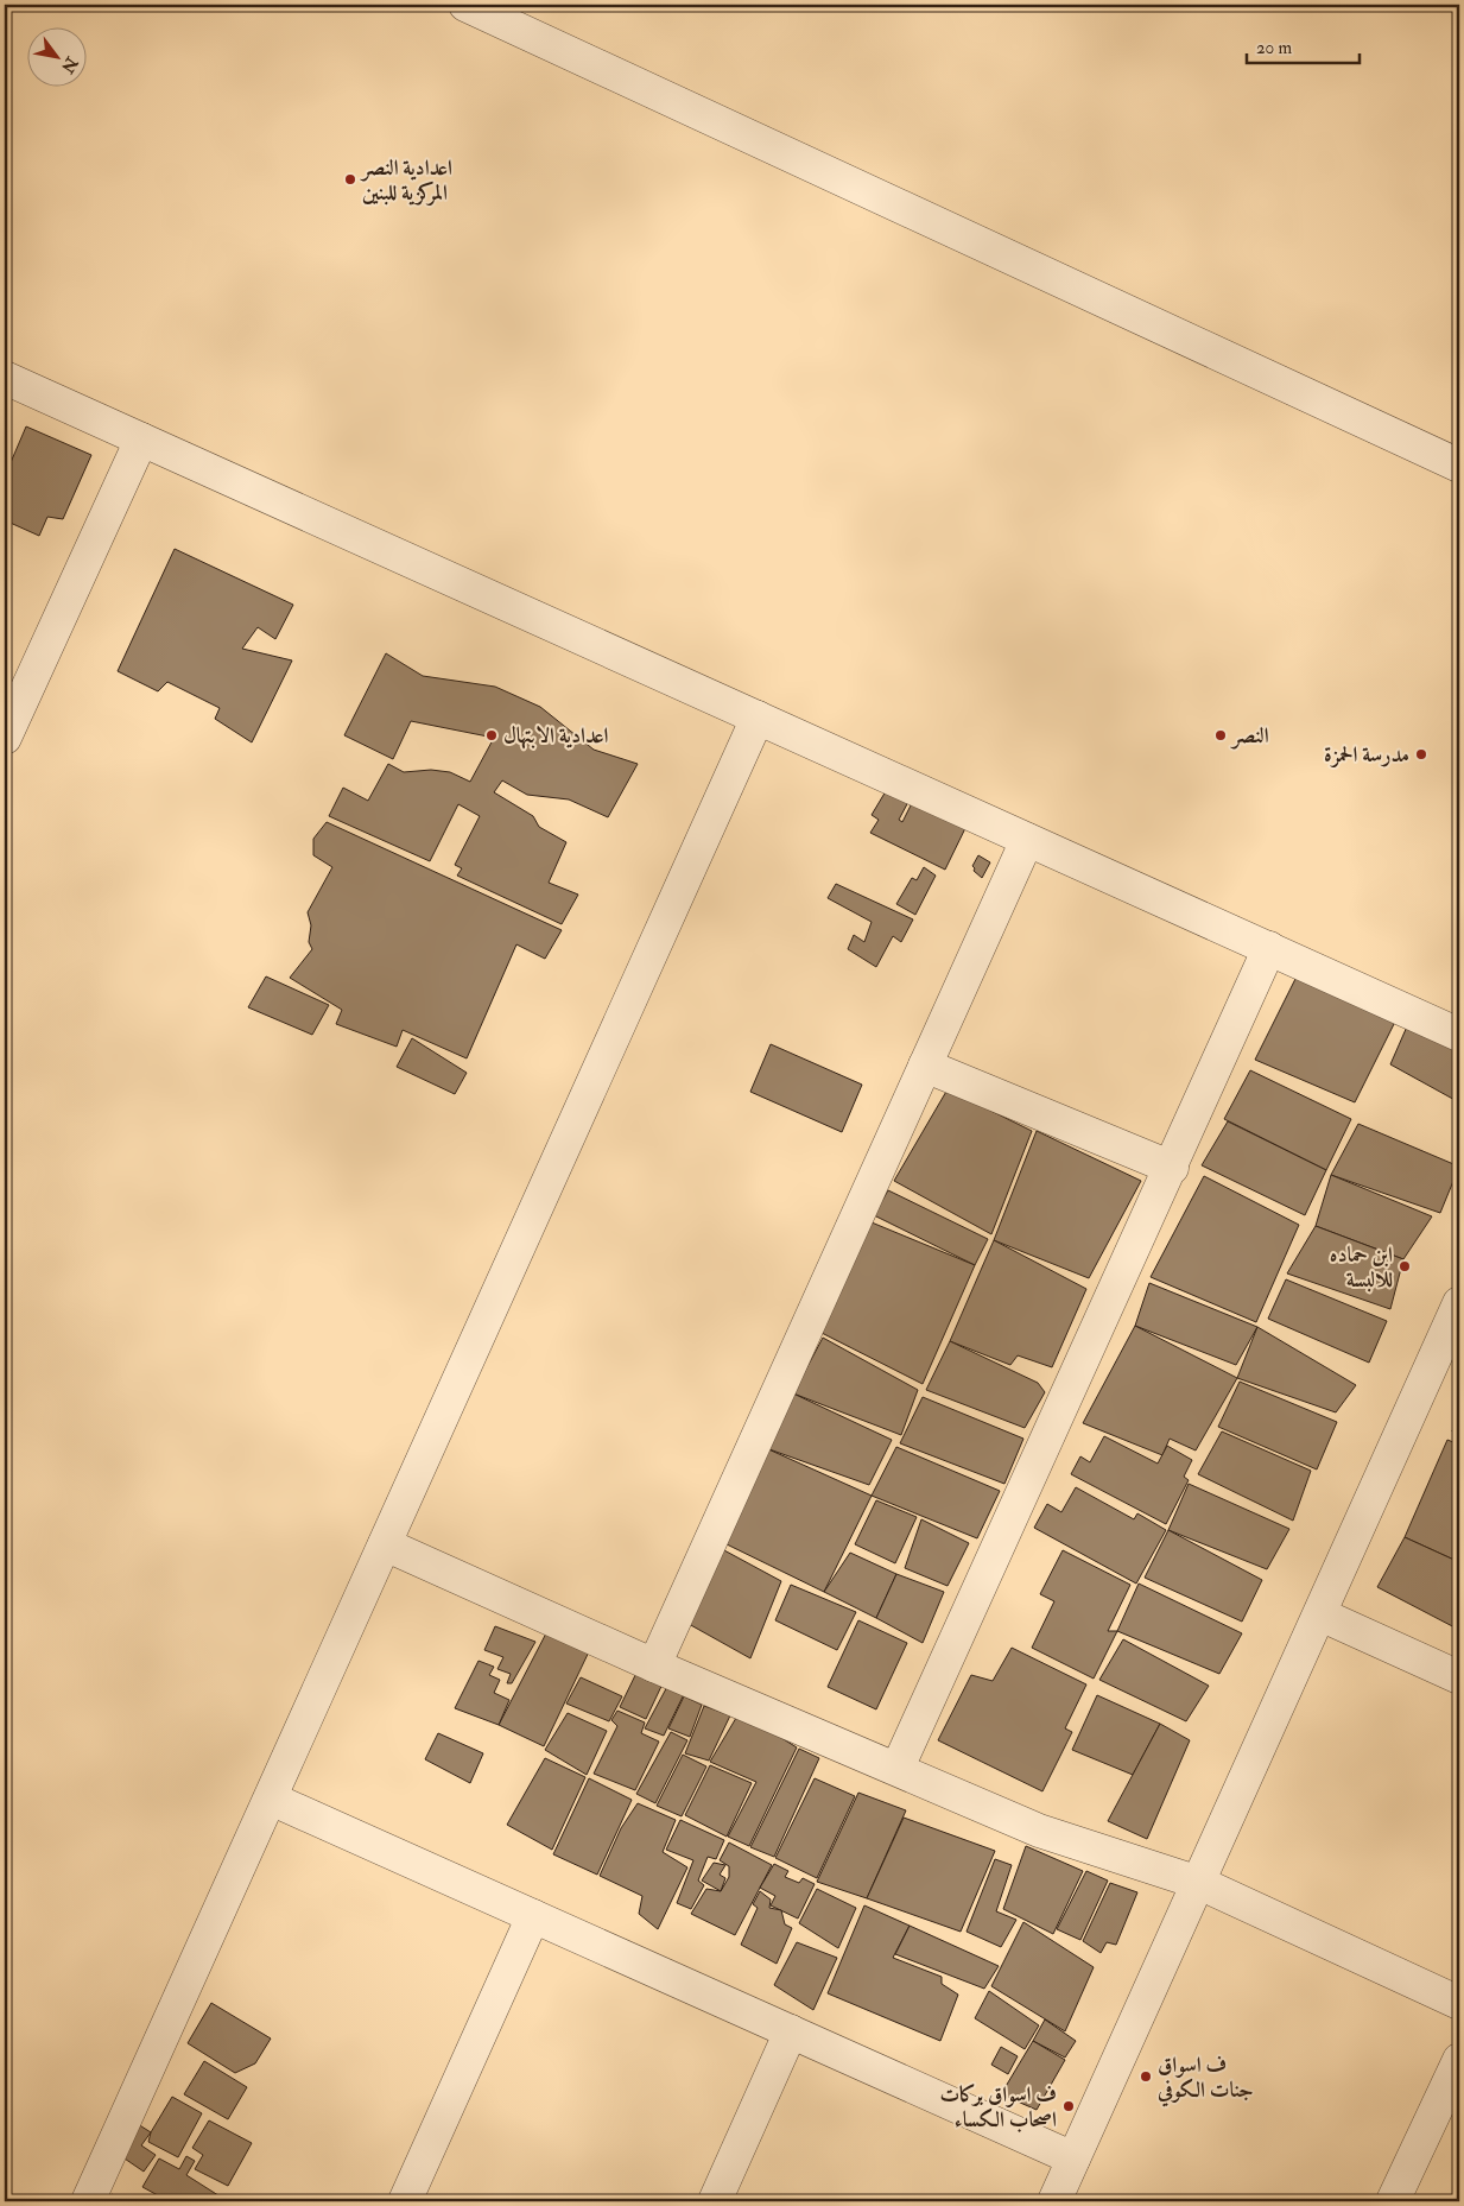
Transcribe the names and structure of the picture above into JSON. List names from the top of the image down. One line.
{"places":["اعدادية النصر المركزية للبنين","اعدادية الابتهال","النصر","مدرسة الحمزة","ابن حماده للالبسة","ف اسواق جنات الكوفي","ف اسواق بركات اصحاب الكساء"],"scale_bar":"20 m","north":"bottom right"}
